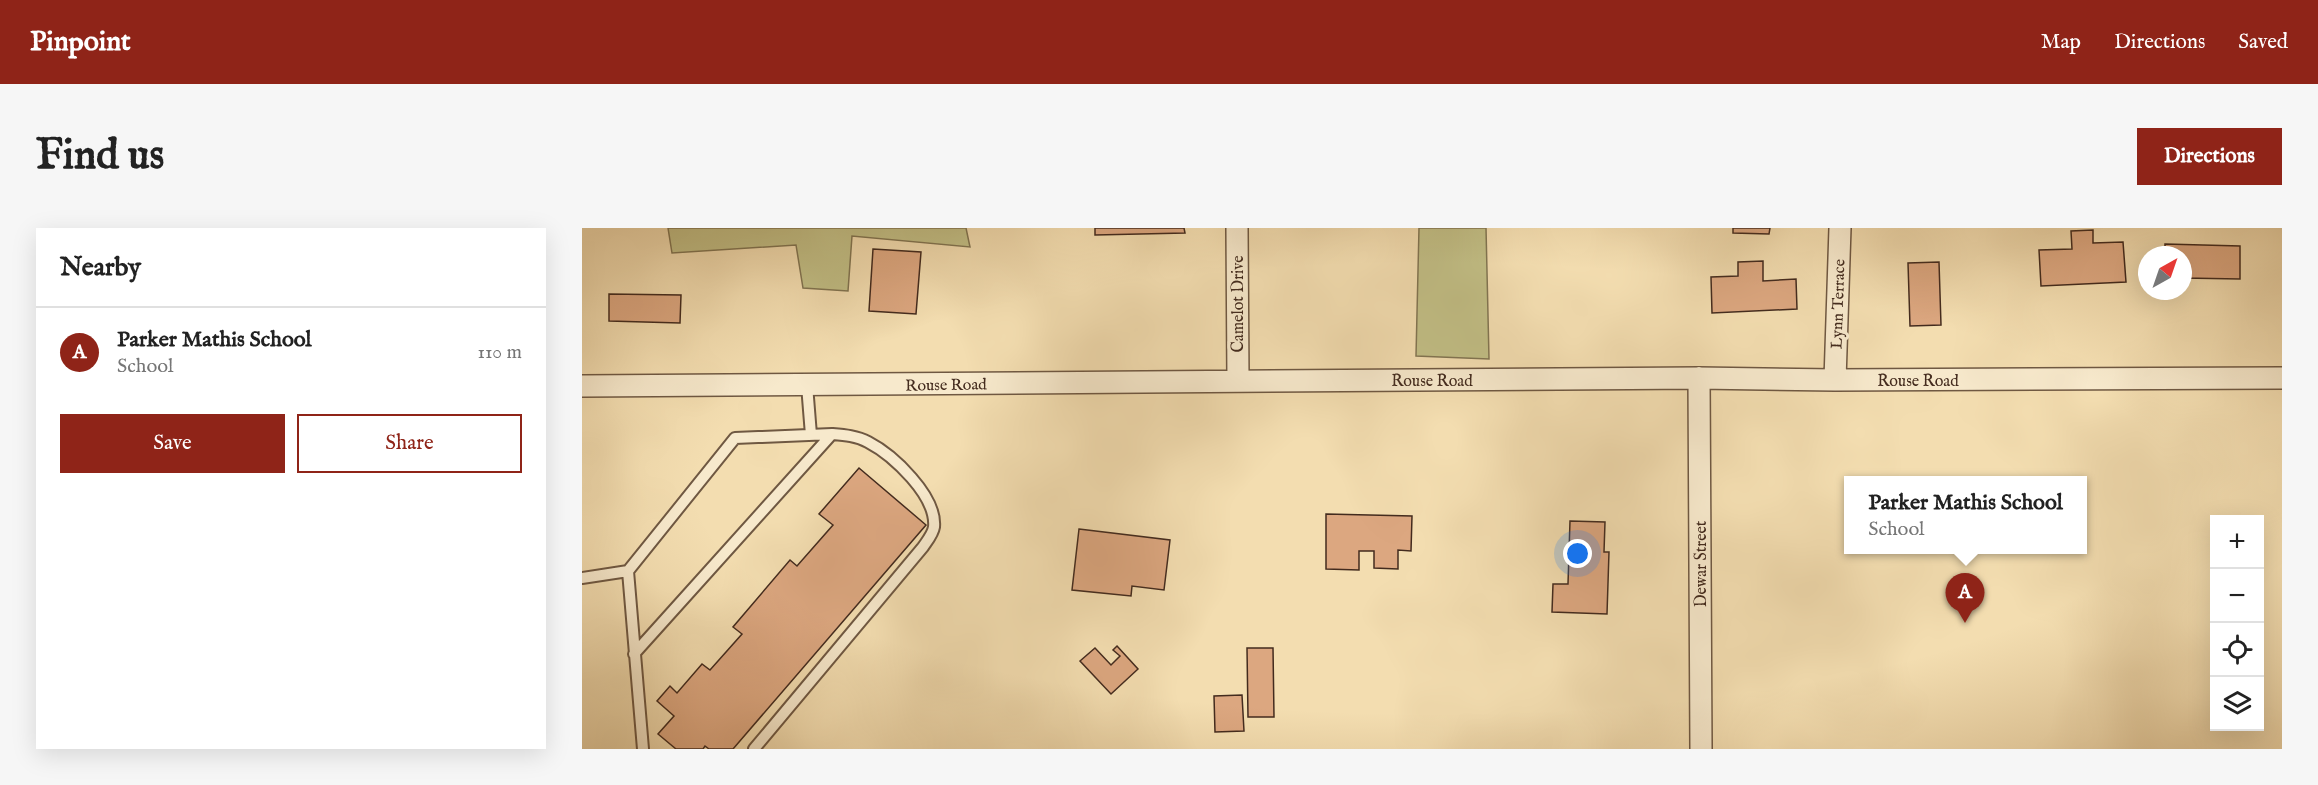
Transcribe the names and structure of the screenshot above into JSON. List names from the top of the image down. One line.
{"streets":{"street":["Camelot Drive","Lynn Terrace","Rouse Road","Dewar Street"]},"crossings":[["Camelot Drive","Rouse Road"],["Lynn Terrace","Rouse Road"],["Rouse Road","Dewar Street"]],"north":"top right","page":{"header":"Pinpoint","nav":["Map","Directions","Saved"],"buttons":["Directions",["Save","Share"]],"title":"Find us","heading":"Nearby","list":[{"mark":"A","name":"Parker Mathis School","note":"School","value":"110 m"}],"popup":["Parker Mathis School","School"],"map_buttons":["+","−"],"pins":"A"}}
